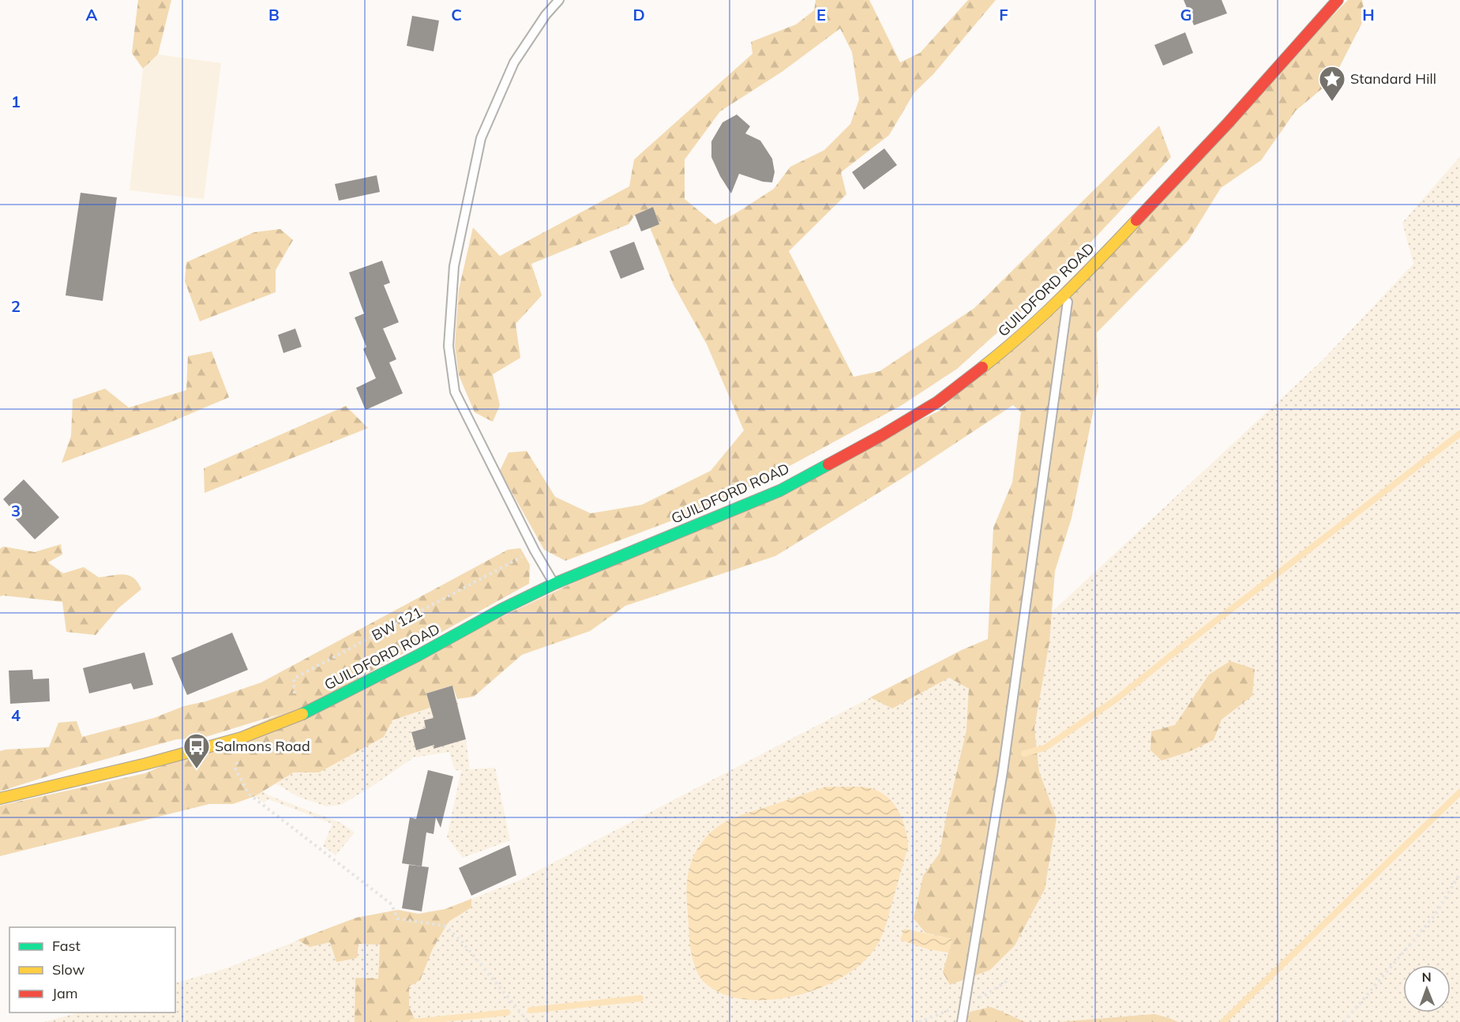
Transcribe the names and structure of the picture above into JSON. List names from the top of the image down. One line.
{"streets":{"main road":["GUILDFORD ROAD"],"path":["BW 121"]},"crossings":[["GUILDFORD ROAD","BW 121"]],"places":{"place":["Standard Hill"],"bus stop":["Salmons Road"]},"legend":["Fast","Slow","Jam"],"north":"top","grid":{"columns":["A","B","C","D","E","F","G","H"],"rows":["1","2","3","4"]}}
